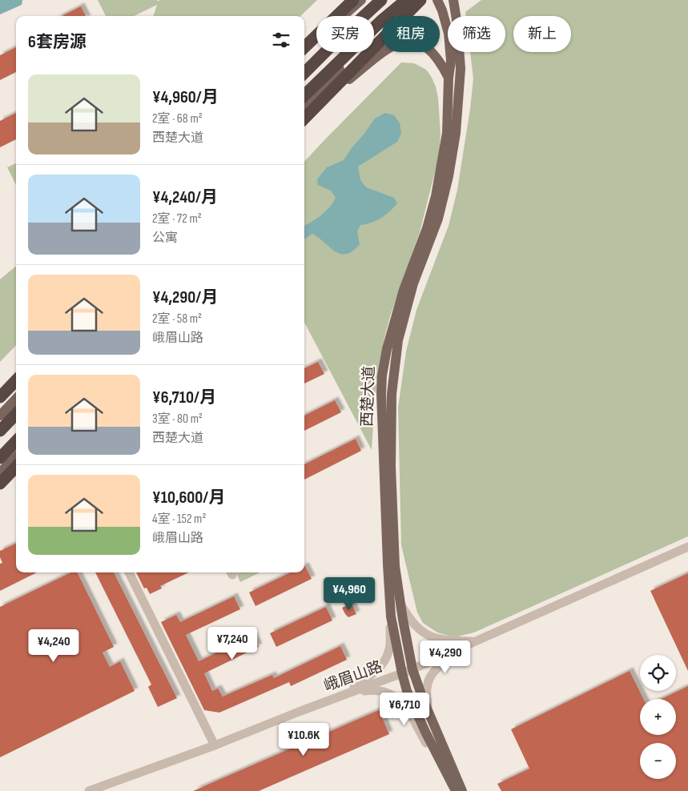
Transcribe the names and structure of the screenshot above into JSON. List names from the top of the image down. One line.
{"streets":{"main road":["西楚大道"],"street":["峨眉山路"]},"crossings":[["西楚大道","峨眉山路"]],"page":{"chip":["买房","租房","筛选","新上"],"heading":"6套房源","list":[{"name":"¥4,960/月","note":"2室 · 68 m² · 西楚大道"},{"name":"¥4,240/月","note":"2室 · 72 m² · 公寓"},{"name":"¥4,290/月","note":"2室 · 58 m² · 峨眉山路"},{"name":"¥6,710/月","note":"3室 · 80 m² · 西楚大道"},{"name":"¥10,600/月","note":"4室 · 152 m² · 峨眉山路"}],"price":["¥4,960","¥7,240","¥4,240","¥4,290","¥6,710","¥10.6K"],"map_buttons":["+","−"]}}
